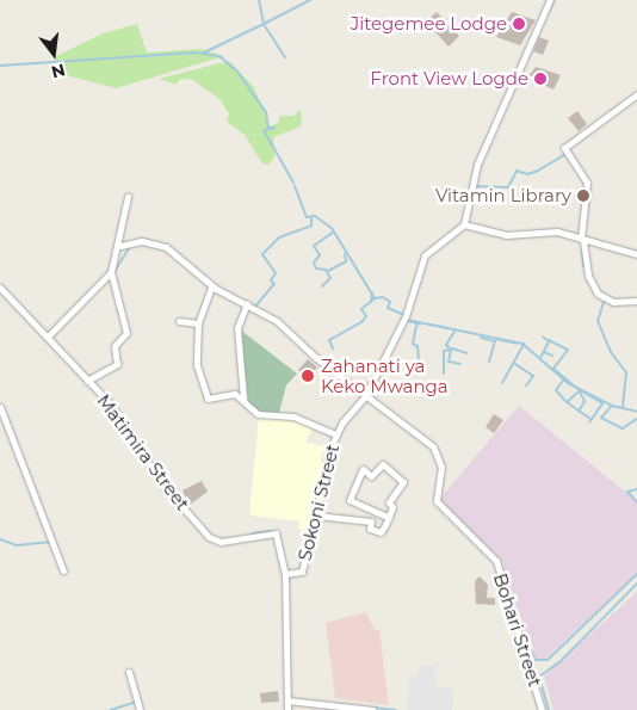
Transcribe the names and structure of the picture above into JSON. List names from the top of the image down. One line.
{"streets":{"street":["Matimira Street","Sokoni Street","Bohari Street"]},"crossings":[["Matimira Street","Sokoni Street"]],"places":["Jitegemee Lodge","Front View Logde","Vitamin Library","Zahanati ya Keko Mwanga"],"north":"bottom"}
